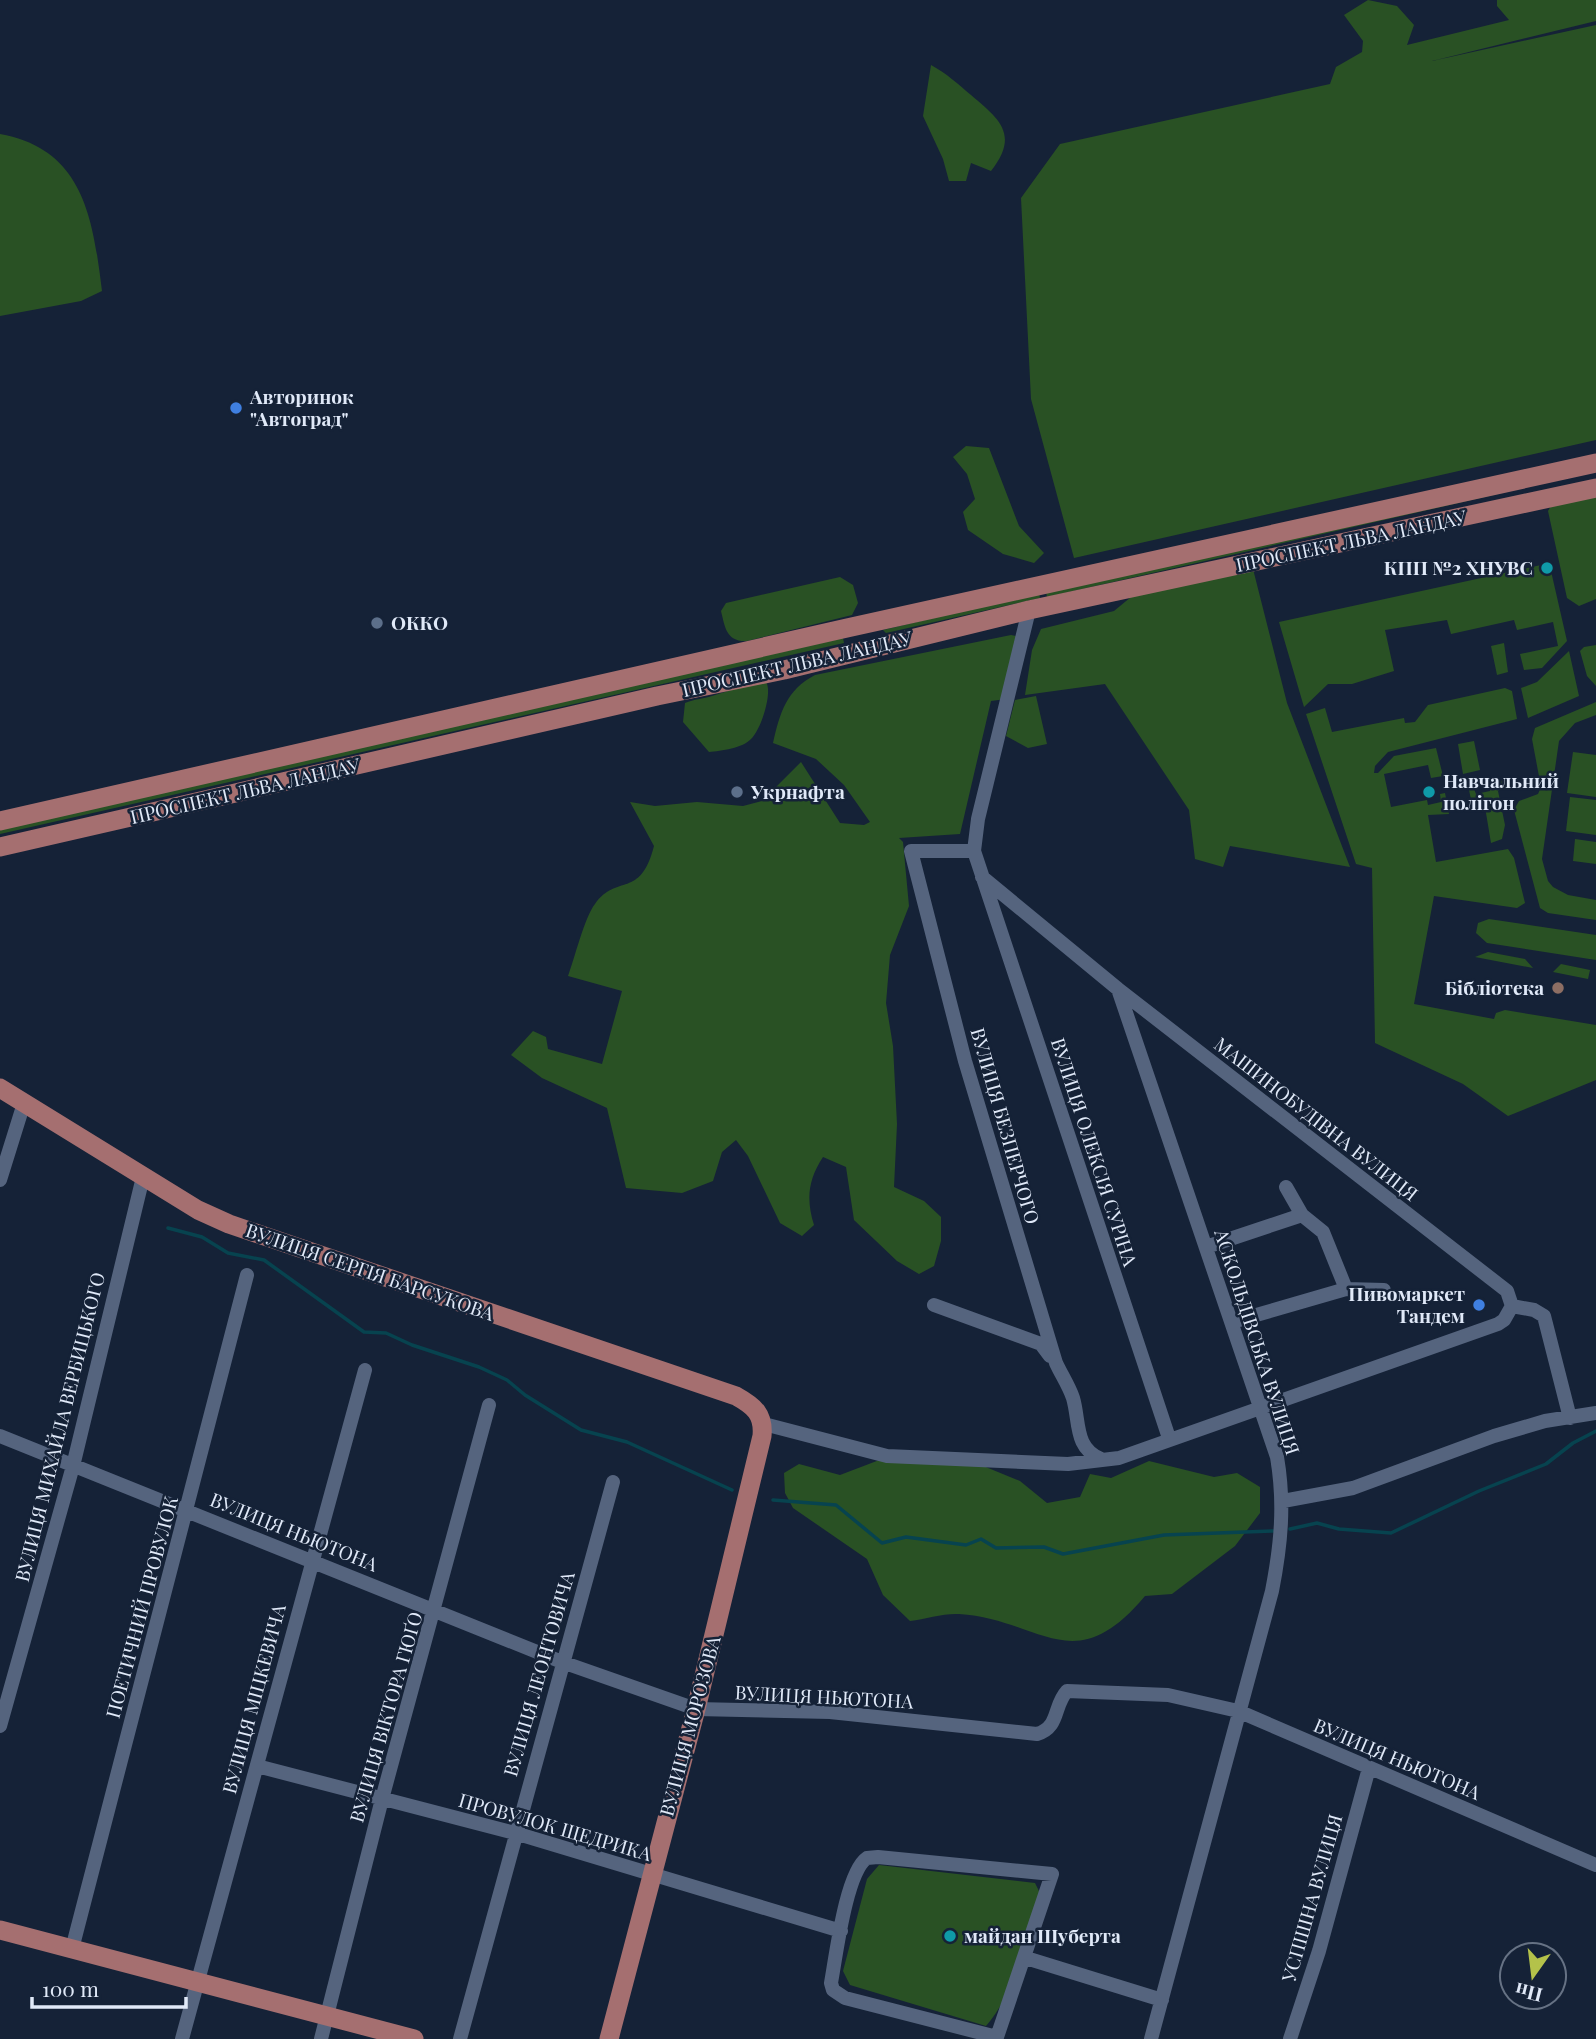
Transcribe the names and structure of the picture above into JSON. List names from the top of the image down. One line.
{"streets":{"main road":["ПРОСПЕКТ ЛЬВА ЛАНДАУ","ВУЛИЦЯ СЕРГІЯ БАРСУКОВА","ВУЛИЦЯ МОРОЗОВА"],"street":["МАШИНОБУДІВНА ВУЛИЦЯ","ВУЛИЦЯ БЕЗПЕРЧОГО","ВУЛИЦЯ ОЛЕКСІЯ СУРІНА","АСКОЛЬДІВСЬКА ВУЛИЦЯ","ВУЛИЦЯ МИХАЙЛА ВЕРБИЦЬКОГО","ВУЛИЦЯ НЬЮТОНА","ПОЕТИЧНИЙ ПРОВУЛОК","ВУЛИЦЯ ЛЕОНТОВИЧА","ВУЛИЦЯ МІЦКЕВИЧА","ВУЛИЦЯ ВІКТОРА ГЮҐО","ПРОВУЛОК ЩЕДРИКА","УСПІШНА ВУЛИЦЯ"]},"crossings":[["МАШИНОБУДІВНА ВУЛИЦЯ","ВУЛИЦЯ ОЛЕКСІЯ СУРІНА"],["МАШИНОБУДІВНА ВУЛИЦЯ","АСКОЛЬДІВСЬКА ВУЛИЦЯ"],["ВУЛИЦЯ БЕЗПЕРЧОГО","ВУЛИЦЯ ОЛЕКСІЯ СУРІНА"],["ВУЛИЦЯ СЕРГІЯ БАРСУКОВА","ВУЛИЦЯ МИХАЙЛА ВЕРБИЦЬКОГО"],["ВУЛИЦЯ СЕРГІЯ БАРСУКОВА","ВУЛИЦЯ МОРОЗОВА"],["АСКОЛЬДІВСЬКА ВУЛИЦЯ","ВУЛИЦЯ НЬЮТОНА"],["ВУЛИЦЯ МИХАЙЛА ВЕРБИЦЬКОГО","ВУЛИЦЯ НЬЮТОНА"],["ВУЛИЦЯ НЬЮТОНА","ПОЕТИЧНИЙ ПРОВУЛОК"],["ВУЛИЦЯ НЬЮТОНА","ВУЛИЦЯ ЛЕОНТОВИЧА"],["ВУЛИЦЯ НЬЮТОНА","ВУЛИЦЯ МІЦКЕВИЧА"],["ВУЛИЦЯ НЬЮТОНА","ВУЛИЦЯ ВІКТОРА ГЮҐО"],["ВУЛИЦЯ НЬЮТОНА","ВУЛИЦЯ МОРОЗОВА"],["ВУЛИЦЯ НЬЮТОНА","УСПІШНА ВУЛИЦЯ"],["ВУЛИЦЯ ЛЕОНТОВИЧА","ПРОВУЛОК ЩЕДРИКА"],["ВУЛИЦЯ МІЦКЕВИЧА","ПРОВУЛОК ЩЕДРИКА"],["ВУЛИЦЯ ВІКТОРА ГЮҐО","ПРОВУЛОК ЩЕДРИКА"],["ВУЛИЦЯ МОРОЗОВА","ПРОВУЛОК ЩЕДРИКА"]],"places":["Авторинок \"Автоград\"","КПП №2 ХНУВС","ОККО","Укрнафта","Навчальний полігон","Бібліотека","Пивомаркет Тандем","майдан Шуберта"],"scale_bar":"100 m","north":"bottom"}
